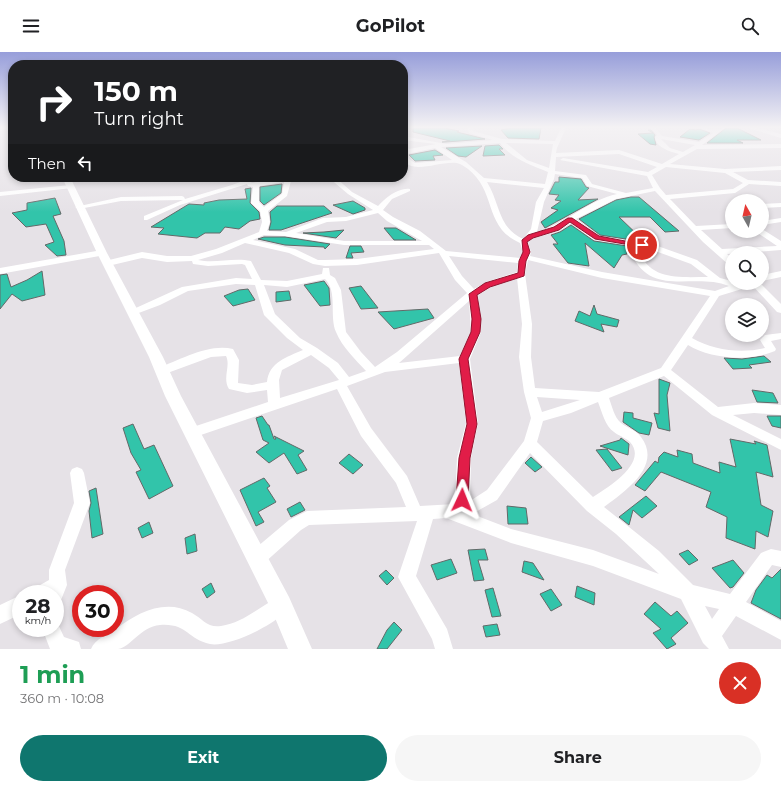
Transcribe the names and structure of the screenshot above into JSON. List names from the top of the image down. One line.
{"north":"top","page":{"header":"GoPilot","turn":["150 m","Turn right"],"then":"Then","speed":"28 km/h","limit":"30","heading":["1 min","360 m · 10:08"],"buttons":["Exit","Share"]}}
